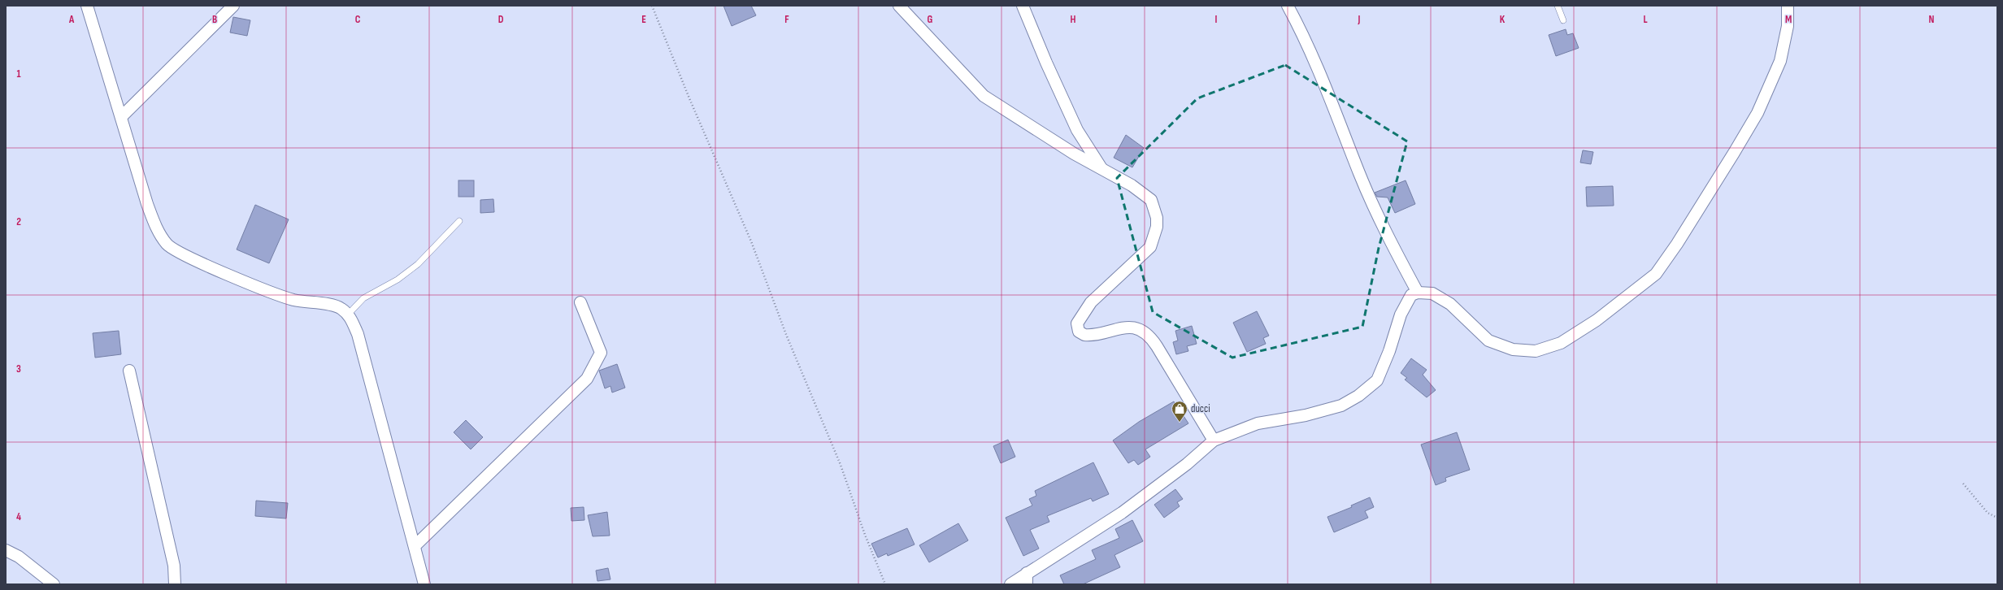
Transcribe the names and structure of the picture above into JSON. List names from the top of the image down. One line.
{"places":{"shop":["ducci"]},"grid":{"columns":["A","B","C","D","E","F","G","H","I","J","K","L","M","N"],"rows":["1","2","3","4"]}}
